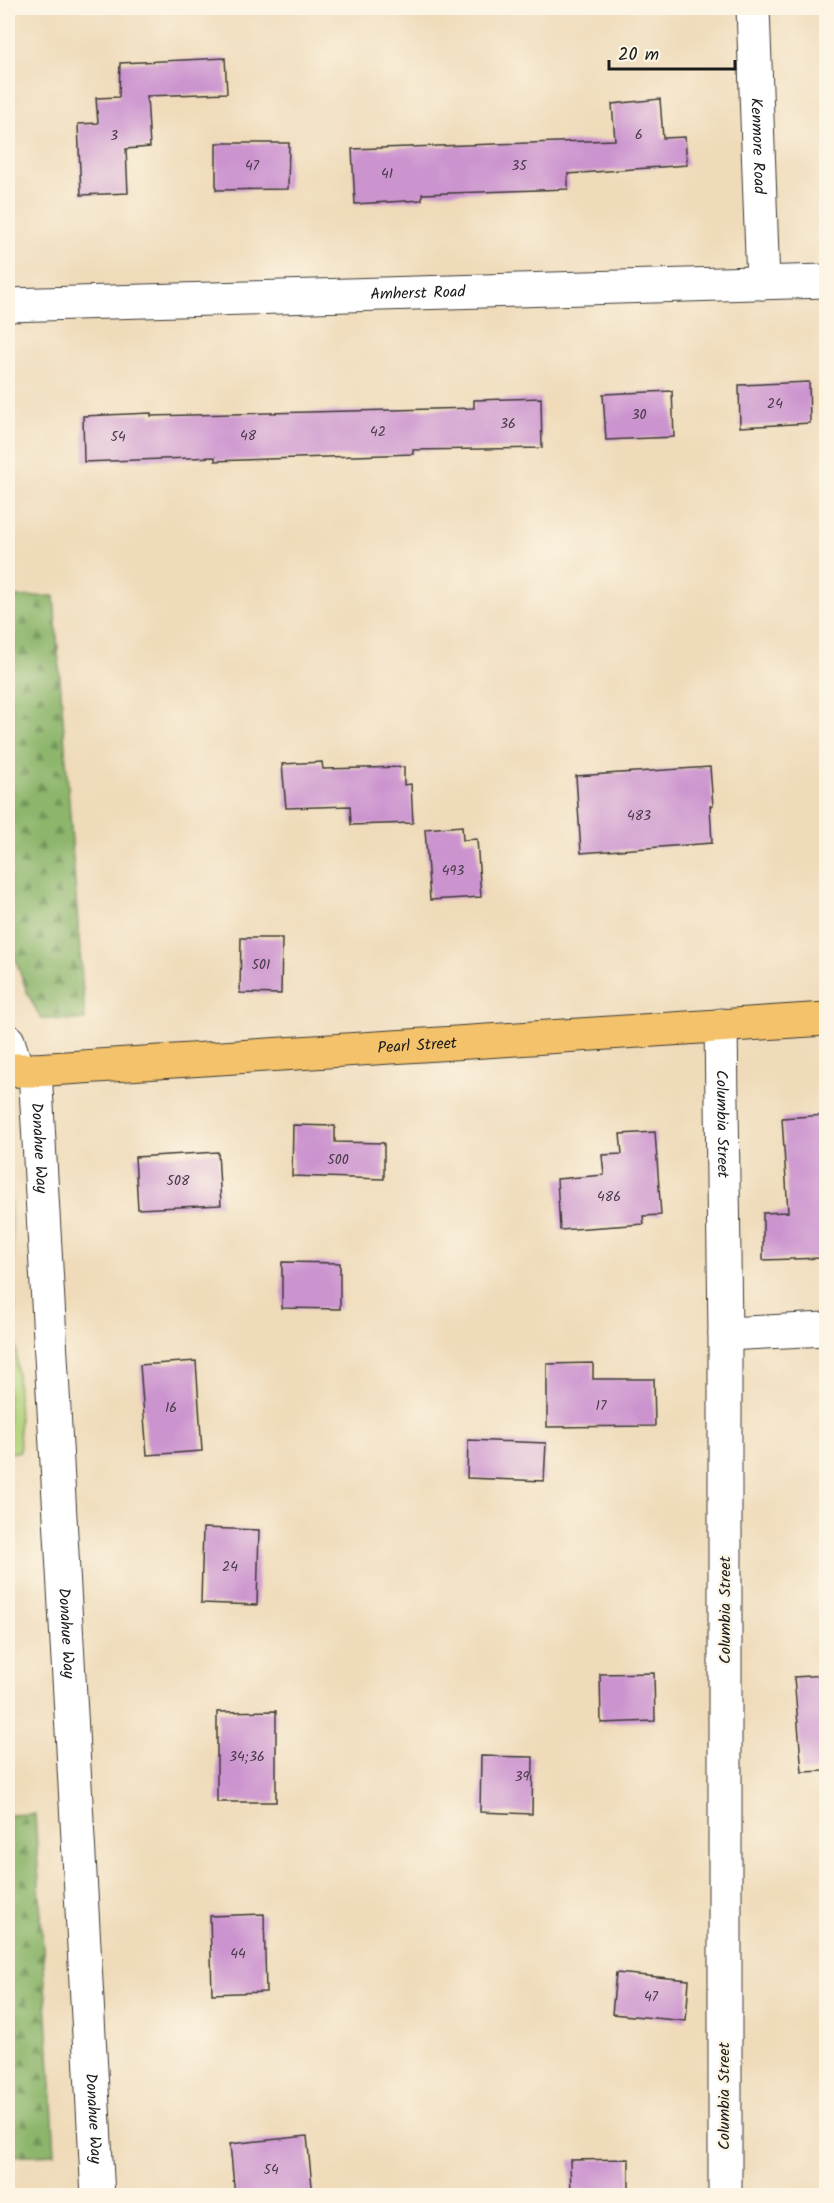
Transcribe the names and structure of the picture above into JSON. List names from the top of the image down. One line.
{"streets":{"main road":["Pearl Street"],"street":["Kenmore Road","Amherst Road","Columbia Street","Donahue Way"]},"crossings":[["Kenmore Road","Amherst Road"],["Pearl Street","Columbia Street"],["Pearl Street","Donahue Way"]],"house_numbers":["6","3","47","35","41","24","30","36","42","48","54","483","493","501","500","508","486","17","16","24","34;36","39","44","47","54"],"scale_bar":"20 m"}
